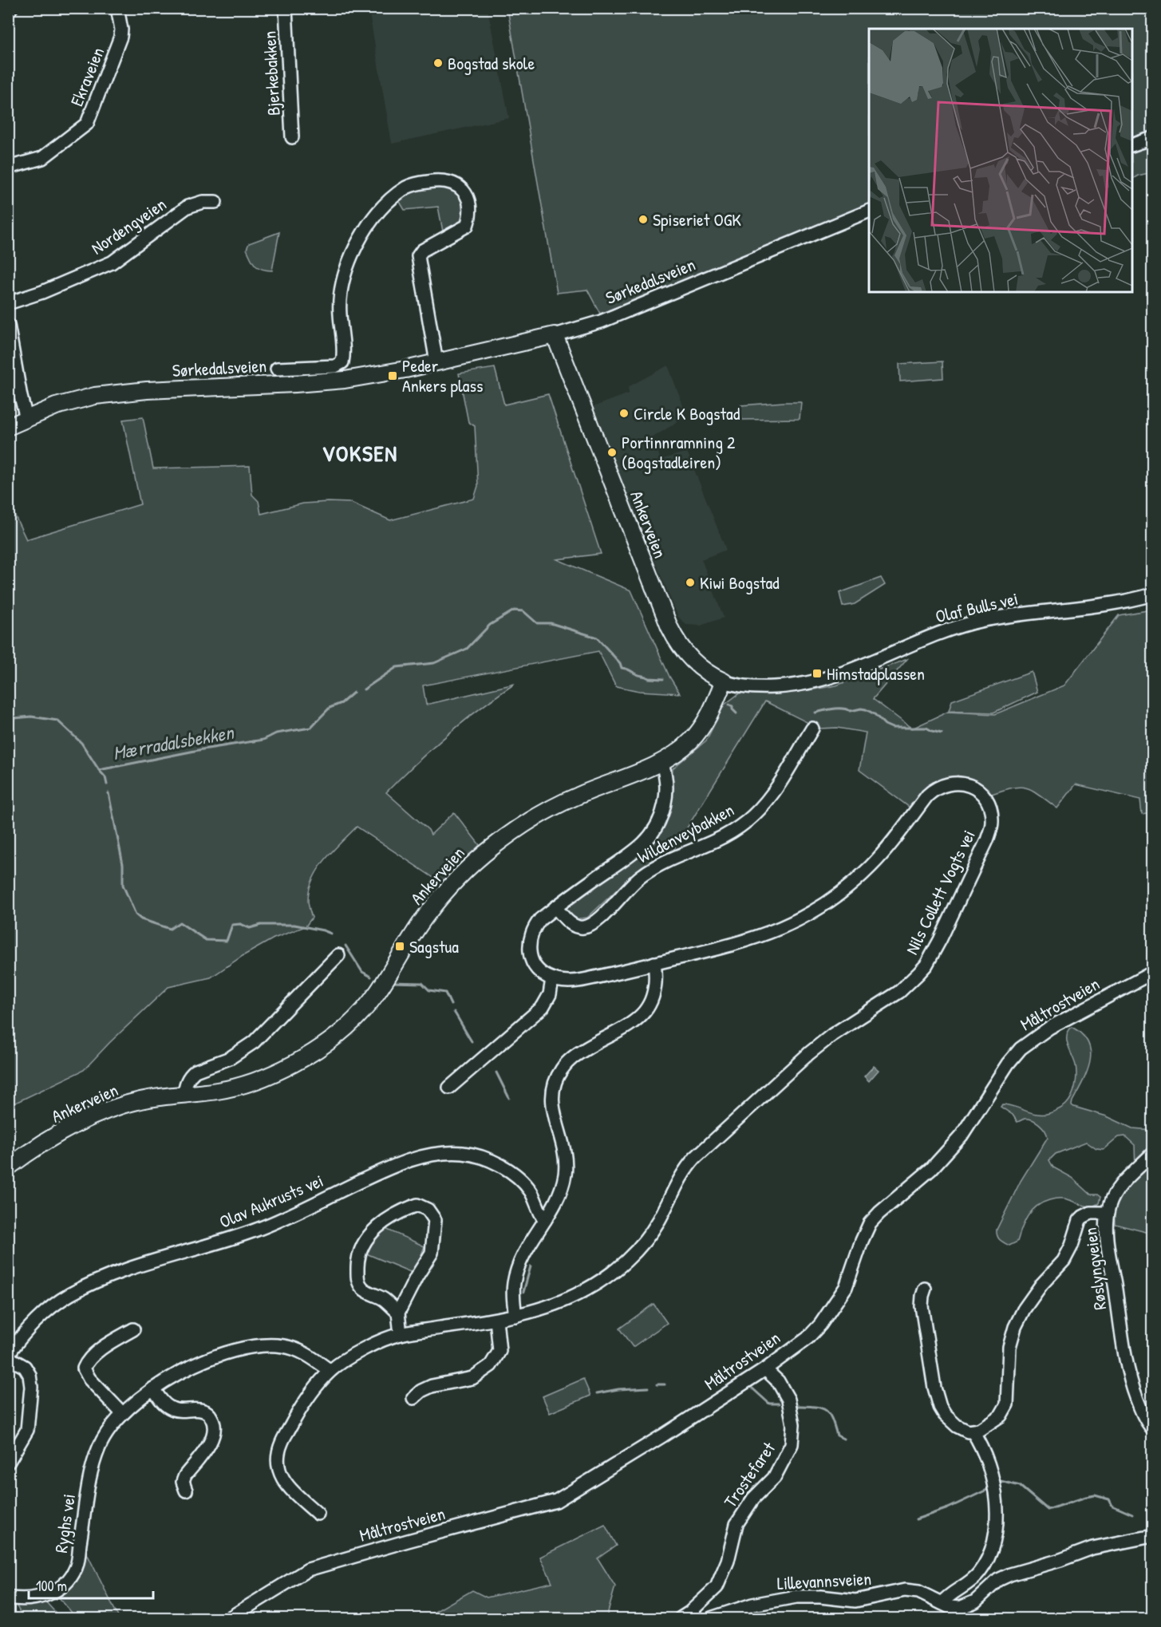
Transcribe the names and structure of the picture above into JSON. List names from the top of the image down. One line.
{"streets":{"main road":["Sørkedalsveien","Ankerveien"],"street":["Bjerkebakken","Ekraveien","Nordengveien","Olaf Bulls vei","Wildenveybakken","Nils Collett Vogts vei","Måltrostveien","Olav Aukrusts vei","Røslyngveien","Trostefaret","Ryghs vei","Lillevannsveien"]},"crossings":[["Sørkedalsveien","Ankerveien"],["Ankerveien","Olaf Bulls vei"],["Nils Collett Vogts vei","Ryghs vei"],["Måltrostveien","Trostefaret"]],"districts":["VOKSEN"],"water":["Mærradalsbekken"],"places":{"other":["Bogstad skole","Spiseriet OGK","Circle K Bogstad","Portinnramning 2 (Bogstadleiren)","Kiwi Bogstad"],"transit":["Peder Ankers plass","Himstadplassen","Sagstua"]},"scale_bar":"100 m"}
